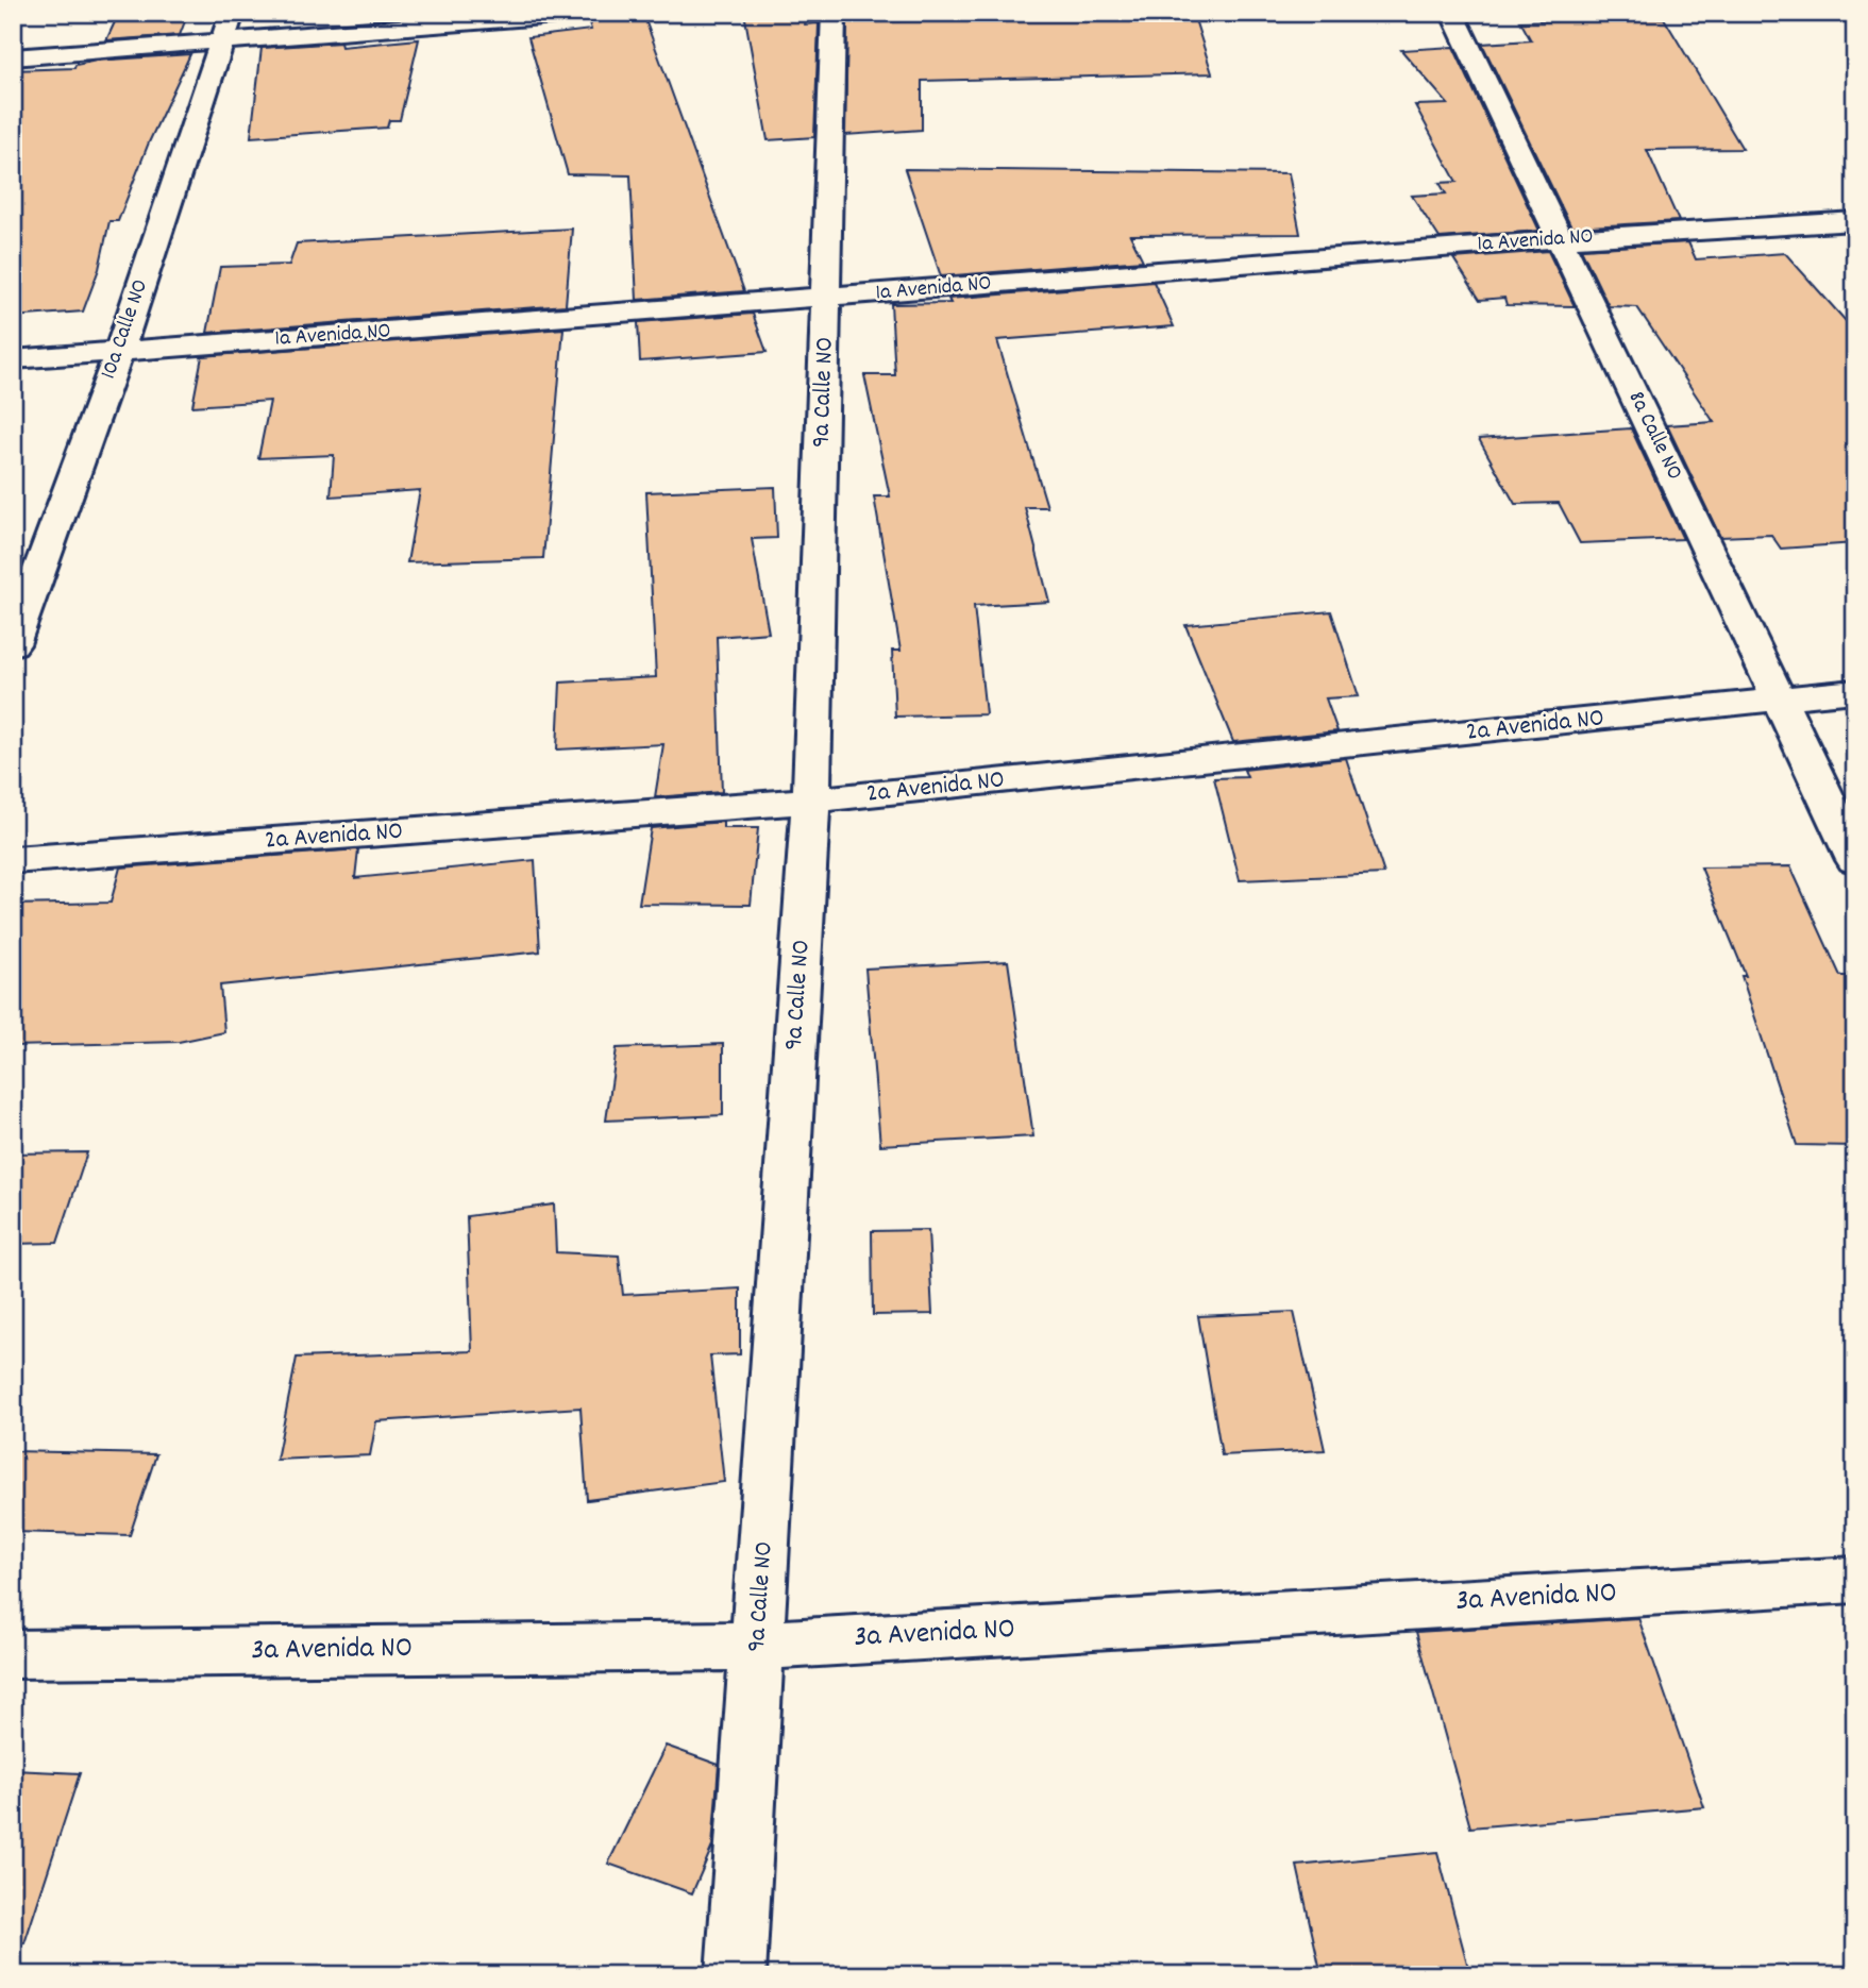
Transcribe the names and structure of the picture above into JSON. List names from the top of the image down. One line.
{"streets":{"street":["1a Avenida NO","10a Calle NO","9a Calle NO","8a Calle NO","2a Avenida NO","3a Avenida NO"]},"crossings":[["1a Avenida NO","10a Calle NO"],["1a Avenida NO","9a Calle NO"],["1a Avenida NO","8a Calle NO"],["9a Calle NO","2a Avenida NO"],["9a Calle NO","3a Avenida NO"],["8a Calle NO","2a Avenida NO"]]}
